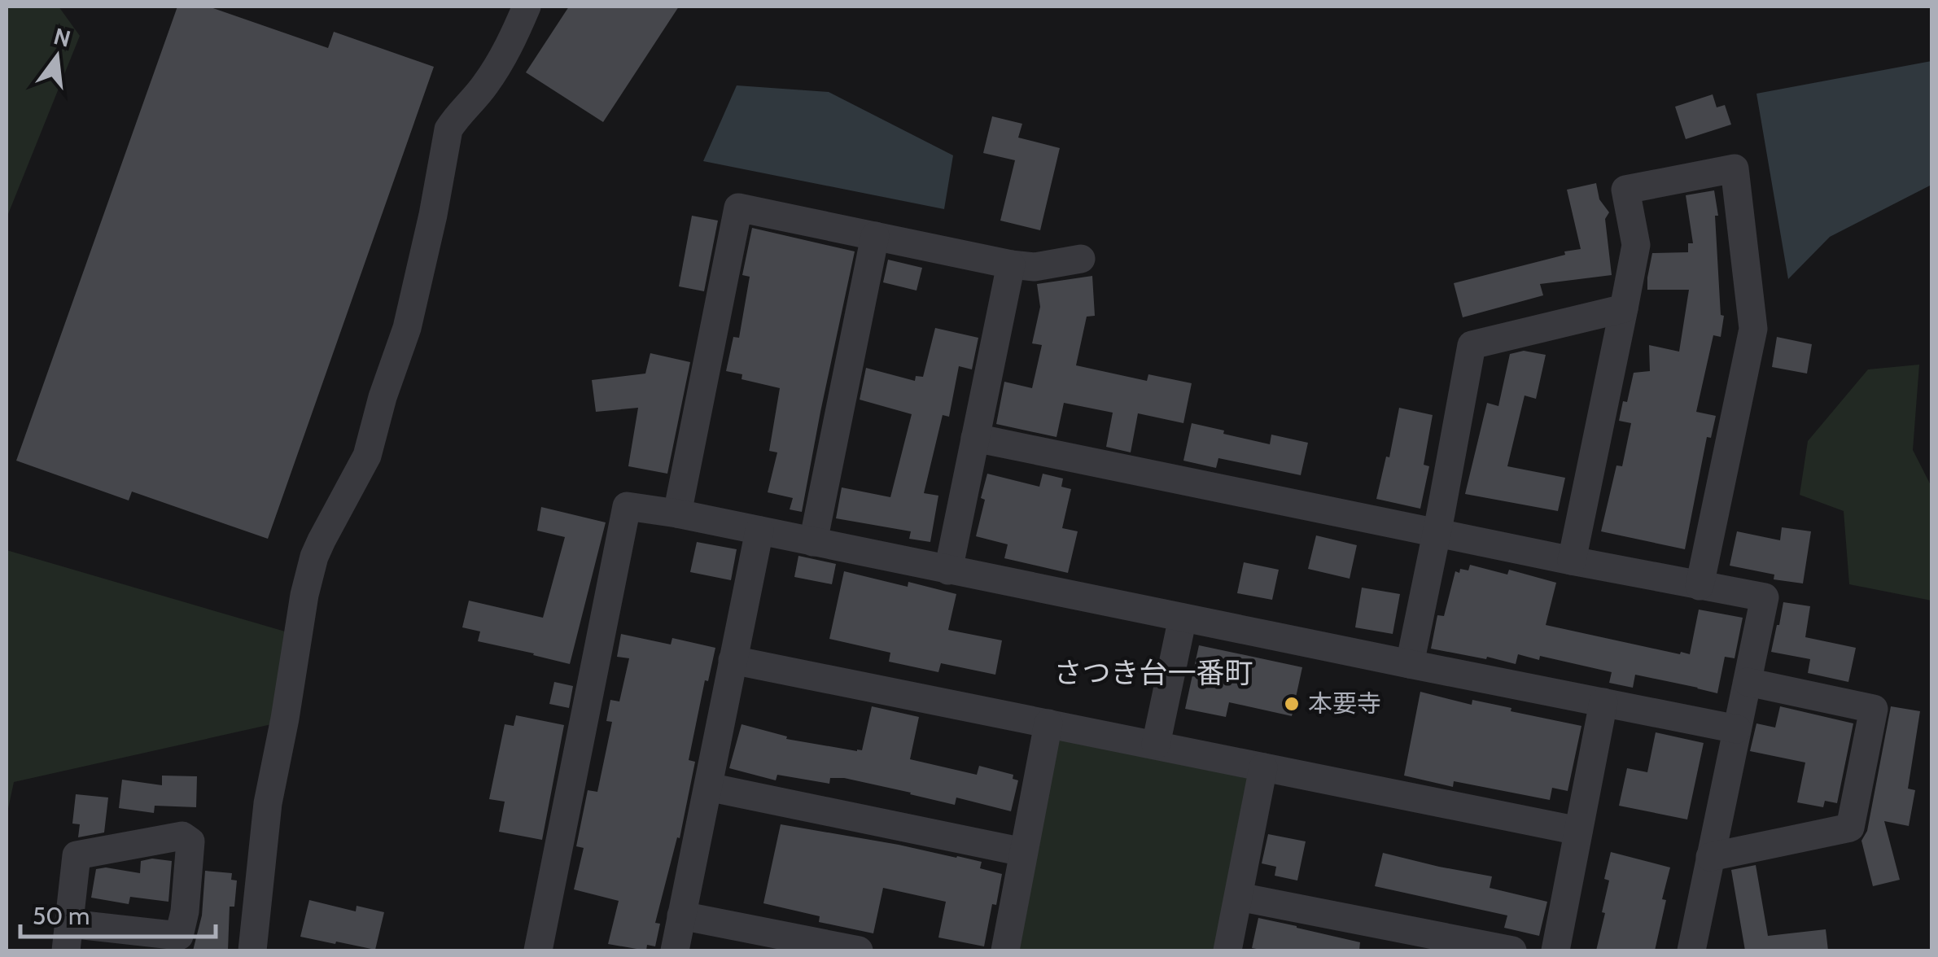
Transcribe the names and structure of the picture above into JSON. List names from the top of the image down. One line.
{"districts":["さつき台一番町"],"places":["本要寺"],"scale_bar":"50 m","north":"top"}
